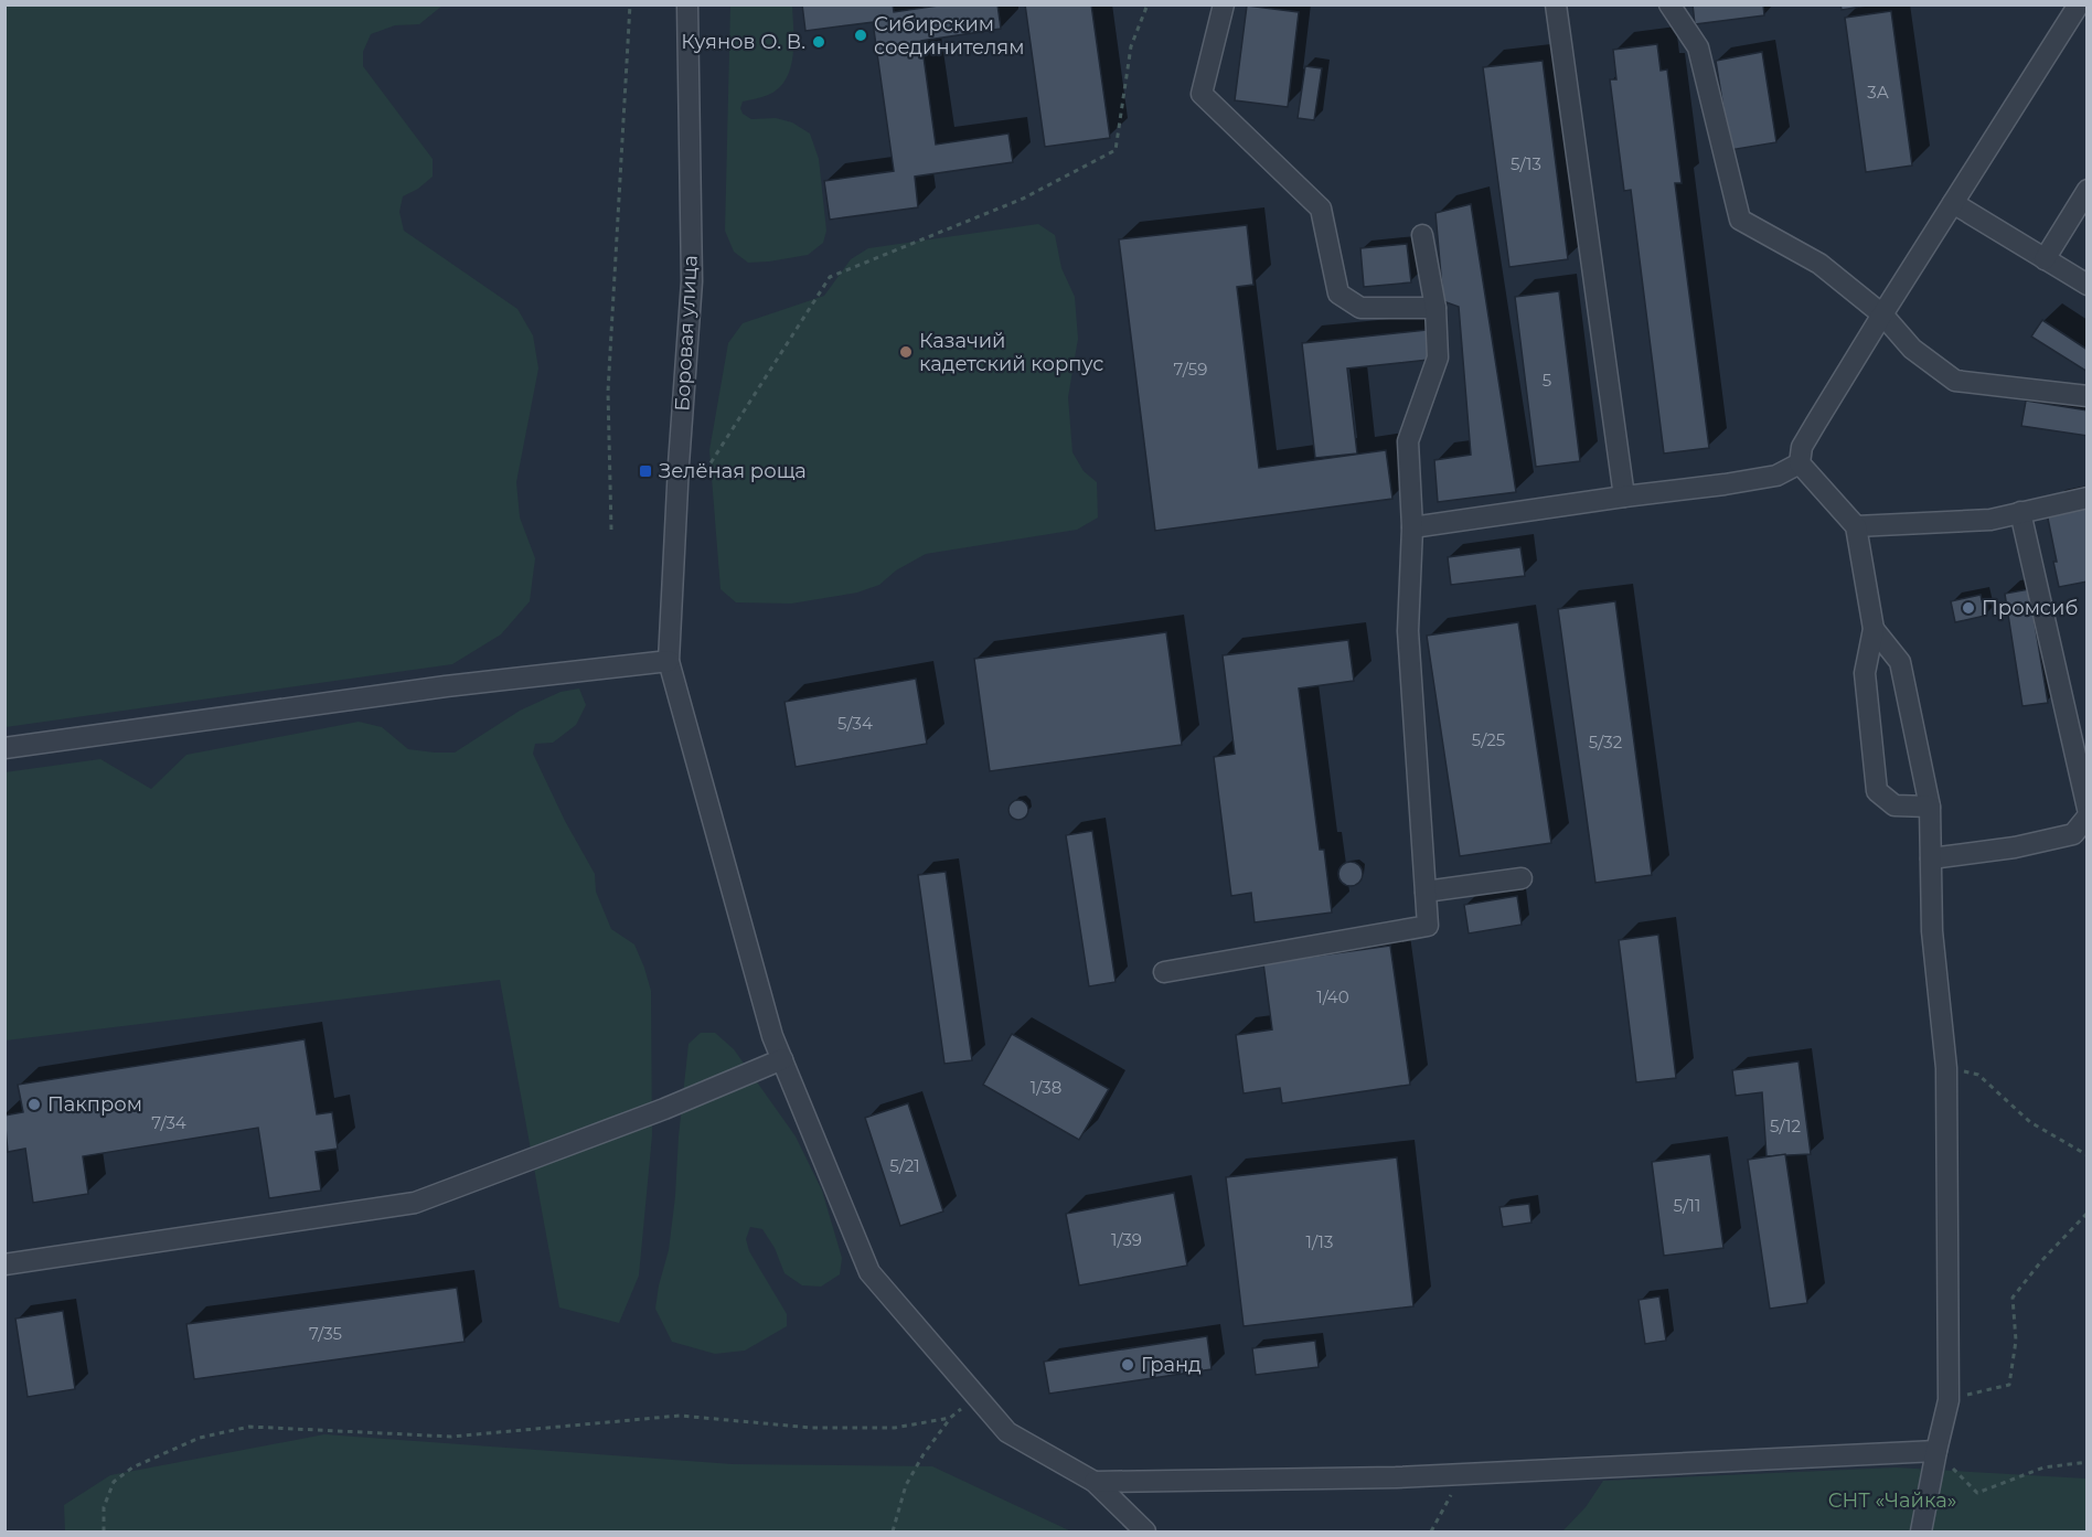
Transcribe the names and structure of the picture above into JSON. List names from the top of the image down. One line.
{"streets":{"street":["Боровая улица"]},"parks":["СНТ «Чайка»"],"places":{"other":["Сибирским соединителям","Куянов О. В.","Казачий кадетский корпус","Промсиб","Пакпром","Гранд"],"transit":["Зелёная роща"]},"house_numbers":["3А","5/13","7/59","5","5/34","5/25","5/32","1/40","1/38","7/34","5/12","5/21","5/11","1/39","1/13","7/35"]}
